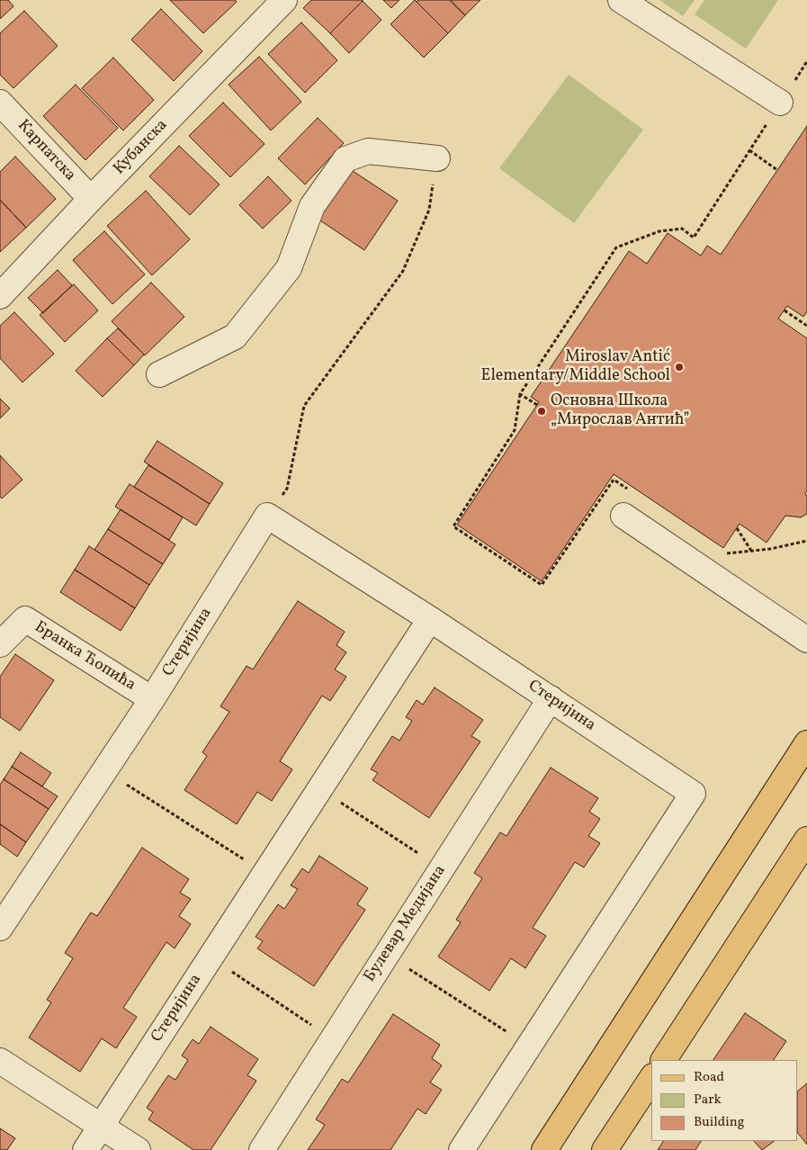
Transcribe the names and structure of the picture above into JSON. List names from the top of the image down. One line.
{"streets":{"street":["Кубанска","Карпатска","Стеријина","Бранка Ћопића","Булевар Медијана"]},"crossings":[["Кубанска","Карпатска"],["Стеријина","Бранка Ћопића"],["Стеријина","Булевар Медијана"]],"places":["Miroslav Antić Elementary/Middle School","Основна Школа „Мирослав Антић”"],"legend":["Road","Park","Building"]}
